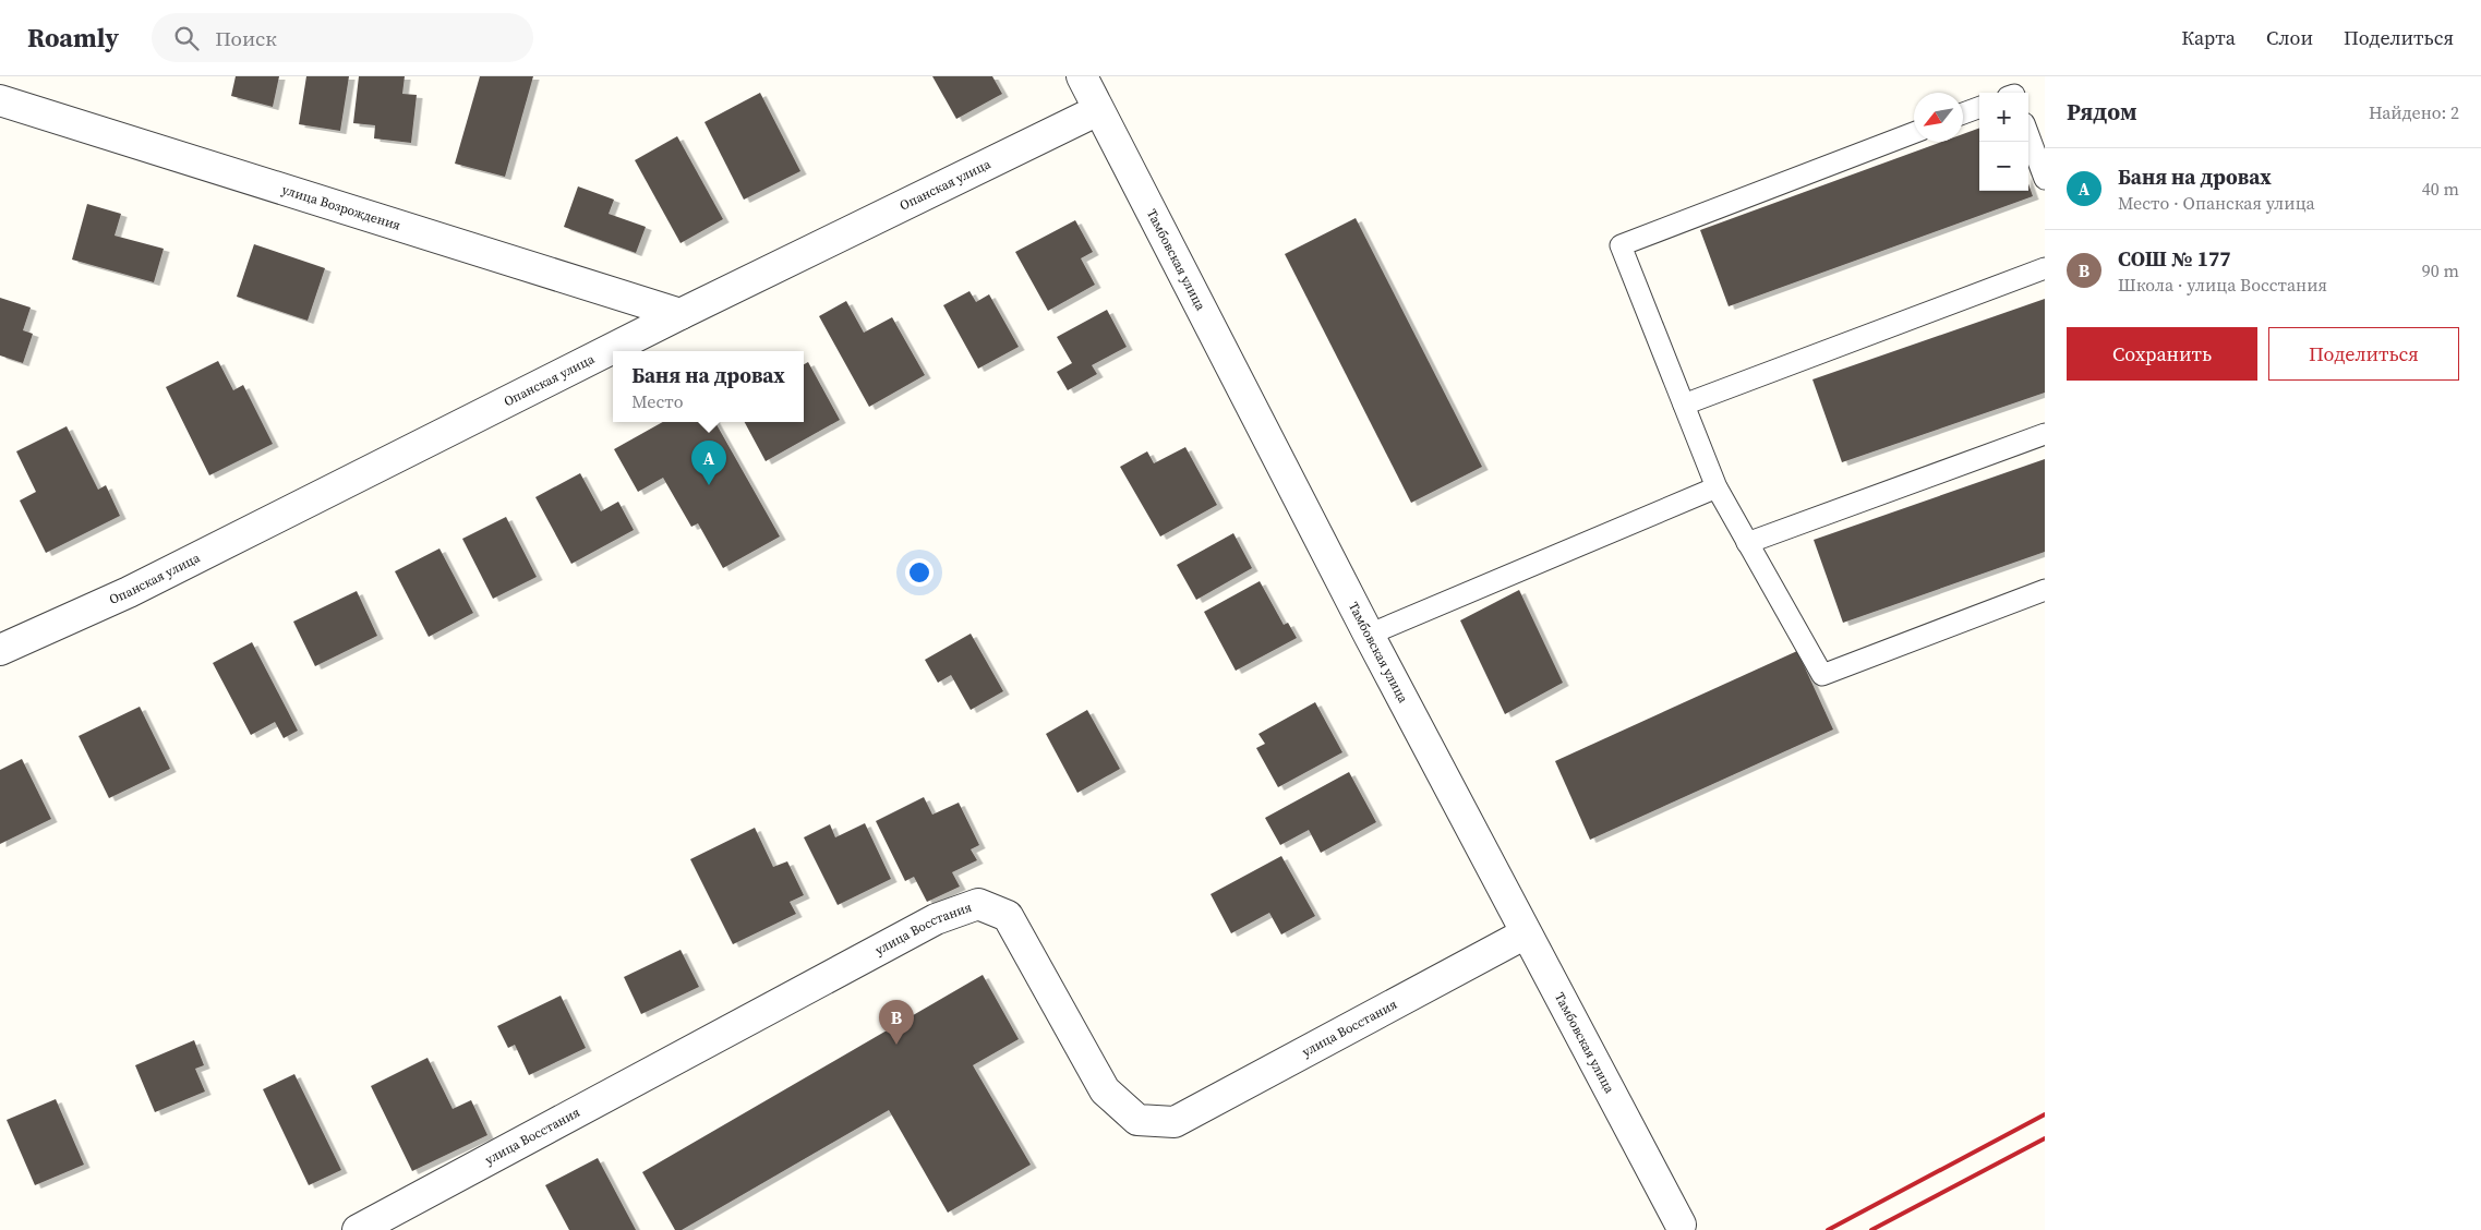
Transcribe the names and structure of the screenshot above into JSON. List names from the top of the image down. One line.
{"streets":{"street":["Опанская улица","улица Возрождения","Тамбовская улица","улица Восстания"]},"crossings":[["Опанская улица","улица Возрождения"],["Опанская улица","Тамбовская улица"],["Тамбовская улица","улица Восстания"]],"north":"bottom left","page":{"header":"Roamly","search":"Поиск","nav":["Карта","Слои","Поделиться"],"heading":["Рядом","Найдено: 2"],"map_buttons":["+","−"],"list":[{"mark":"A","name":"Баня на дровах","note":"Место · Опанская улица","value":"40 m"},{"mark":"B","name":"СОШ № 177","note":"Школа · улица Восстания","value":"90 m"}],"buttons":["Сохранить","Поделиться"],"popup":["Баня на дровах","Место"],"pins":["A","B"]}}
